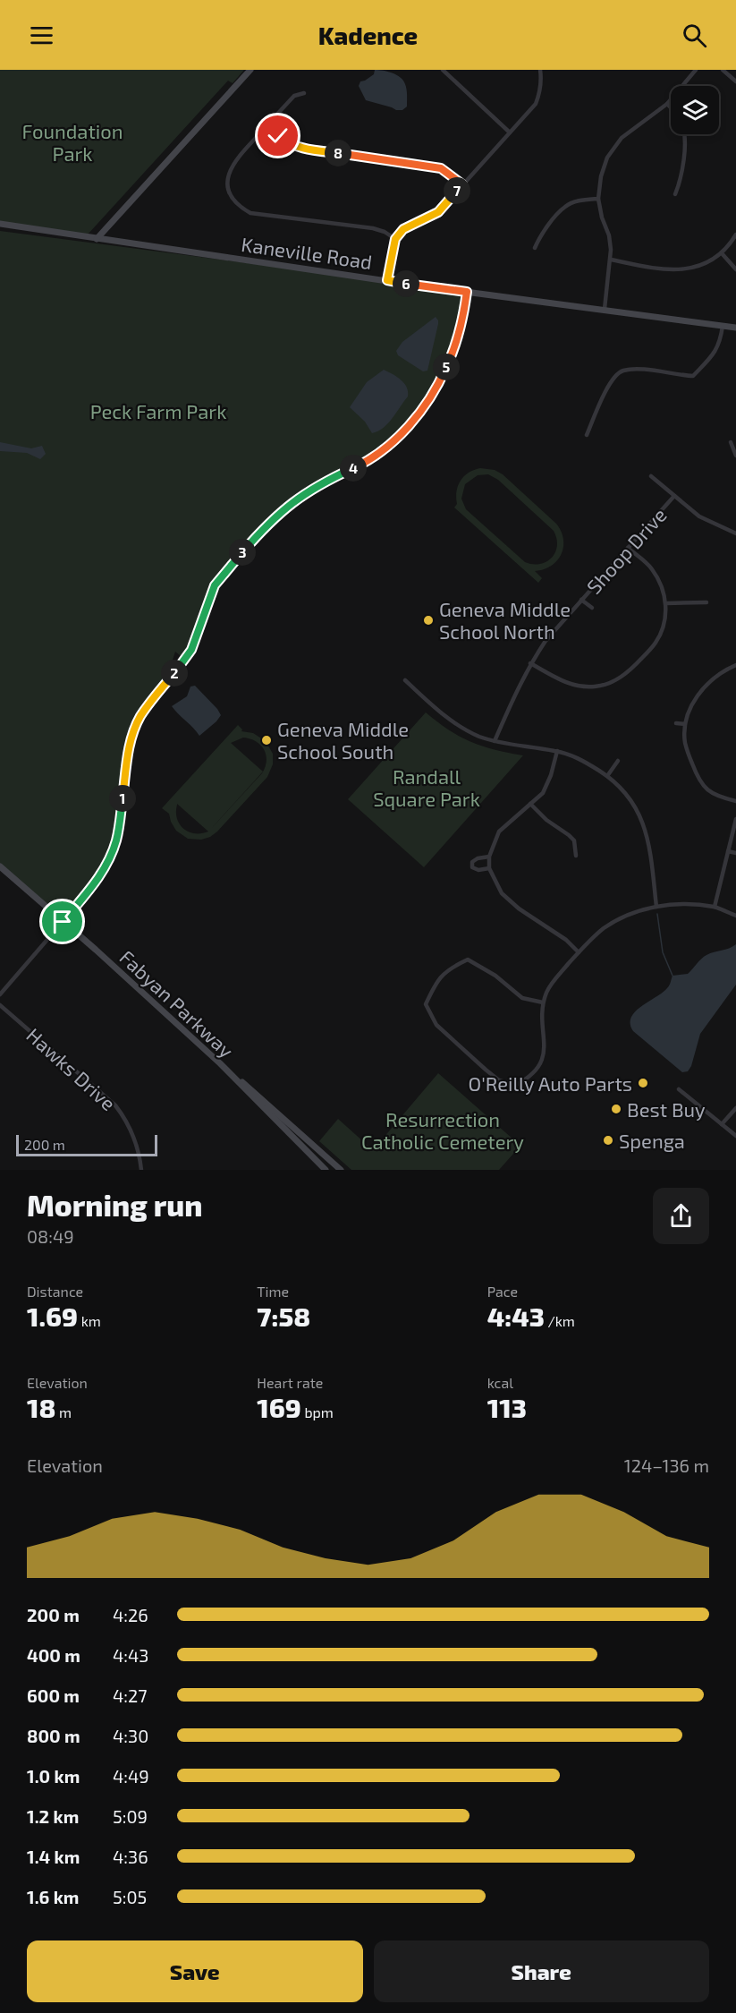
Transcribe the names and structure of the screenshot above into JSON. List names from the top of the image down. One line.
{"streets":{"main road":["Kaneville Road","Fabyan Parkway"],"street":["Shoop Drive","Hawks Drive"]},"parks":["Foundation Park","Peck Farm Park","Randall Square Park","Resurrection Catholic Cemetery"],"places":["Geneva Middle School North","Geneva Middle School South","O'Reilly Auto Parts","Best Buy","Spenga"],"scale_bar":"200 m","page":{"header":"Kadence","pins":["8","7","6","5","4","3","2","1"],"scale":"200 m","heading":["Morning run","08:49"],"stats":[["Distance","1.69 km"],["Time","7:58"],["Pace","4:43 /km"],["Elevation","18 m"],["Heart rate","169 bpm"],["kcal","113"]],"chart":["Elevation","124–136 m"],"list":[{"name":"200 m","note":"4:26"},{"name":"400 m","note":"4:43"},{"name":"600 m","note":"4:27"},{"name":"800 m","note":"4:30"},{"name":"1.0 km","note":"4:49"},{"name":"1.2 km","note":"5:09"},{"name":"1.4 km","note":"4:36"},{"name":"1.6 km","note":"5:05"}],"buttons":["Save","Share"]}}
